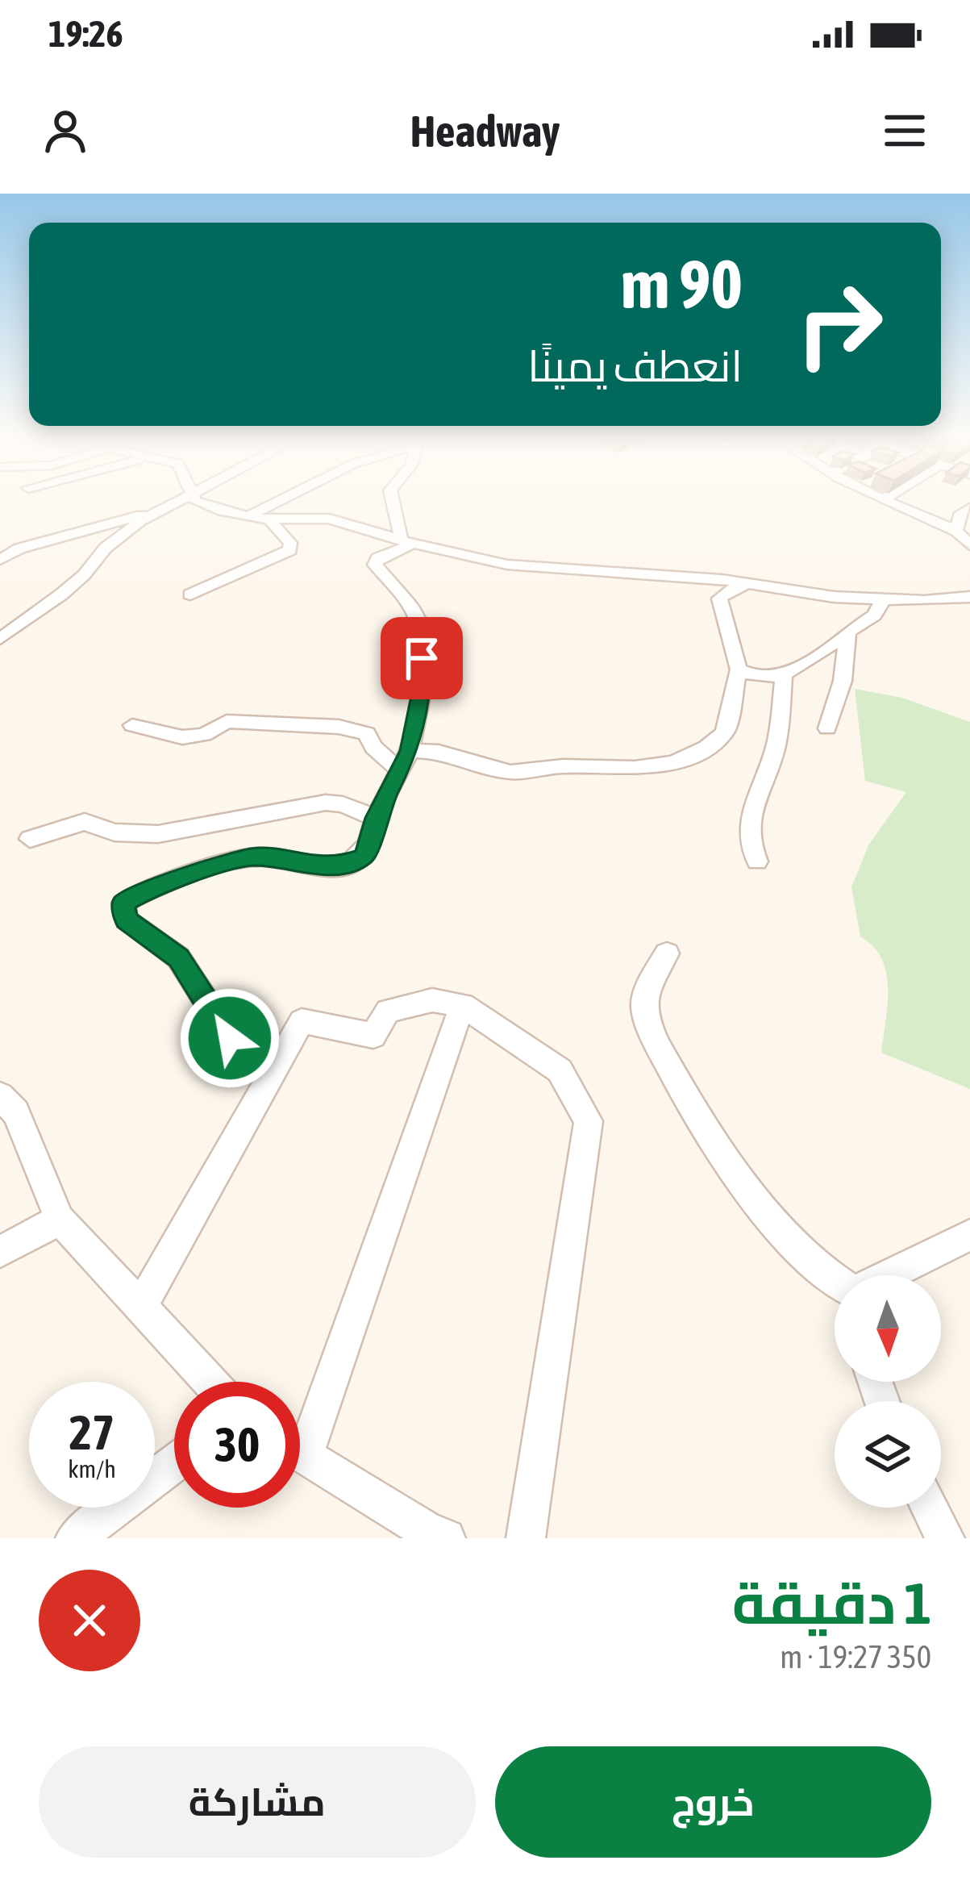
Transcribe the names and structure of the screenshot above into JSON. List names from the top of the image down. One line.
{"north":"bottom","page":{"status":"19:26","header":"Headway","turn":["90 m","انعطف يمينًا"],"speed":"27 km/h","limit":"30","heading":["1 دقيقة","350 m · 19:27"],"buttons":["خروج","مشاركة"]}}
